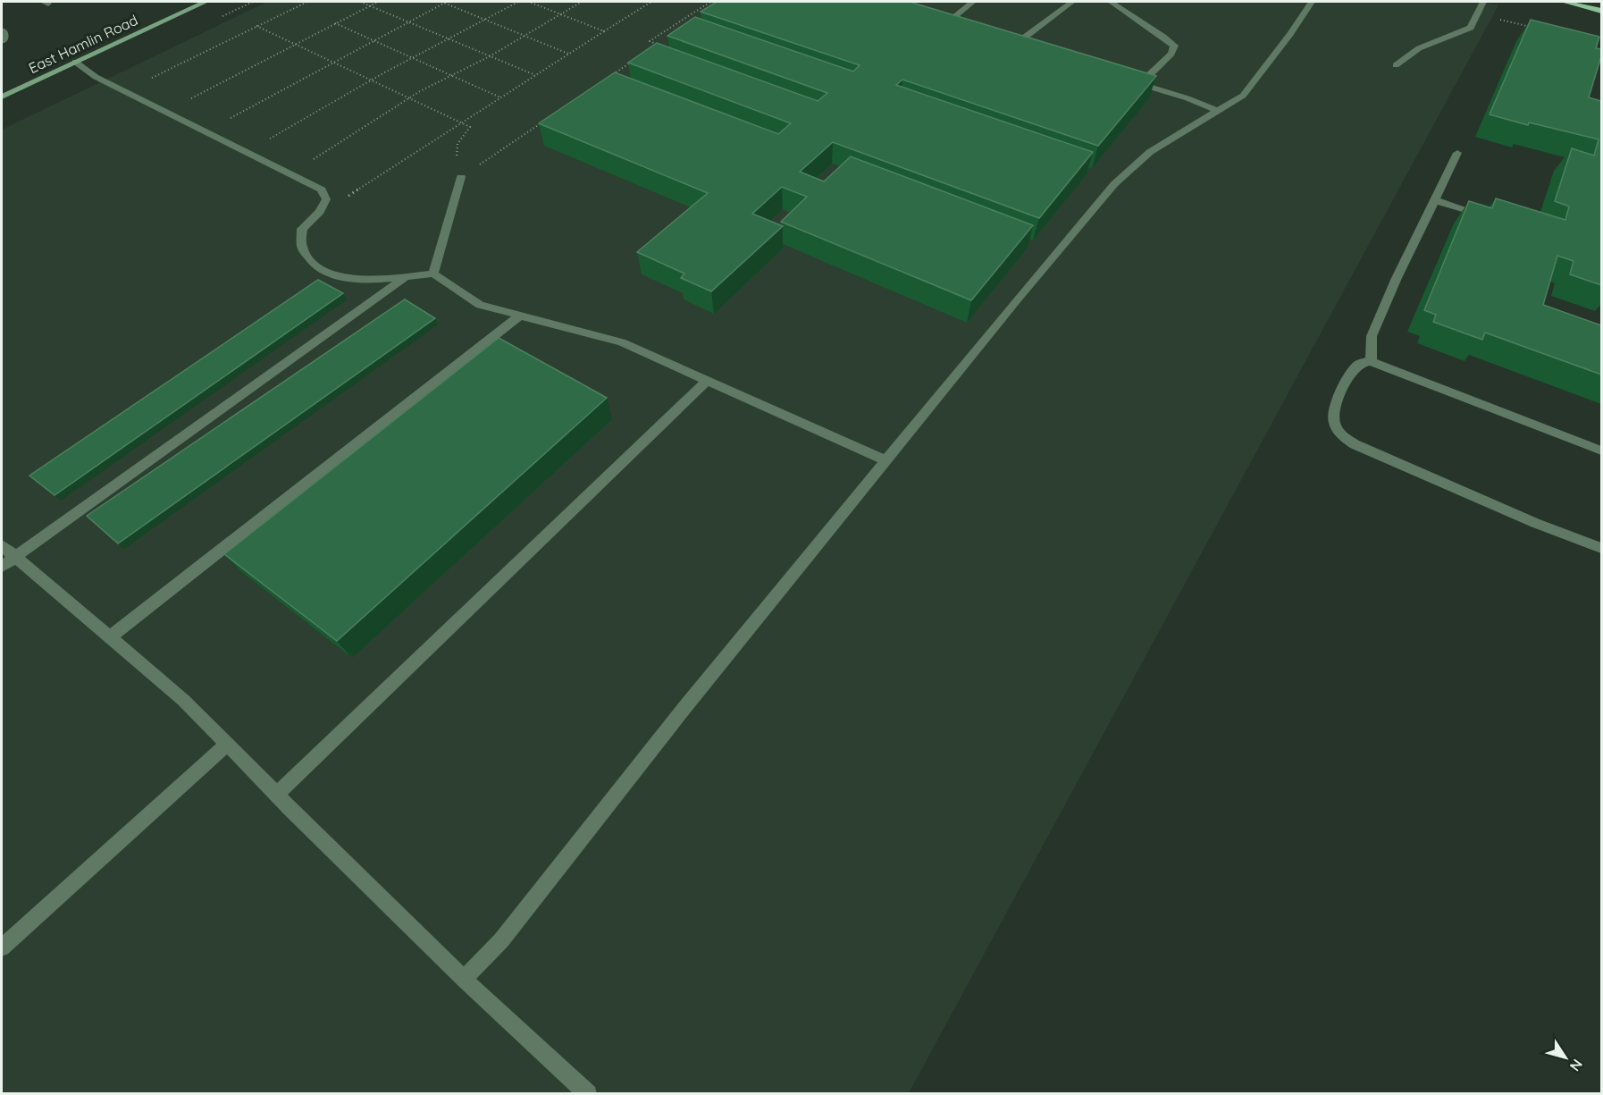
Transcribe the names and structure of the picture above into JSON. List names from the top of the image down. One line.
{"streets":{"street":["East Hamlin Road"]},"north":"bottom right"}
